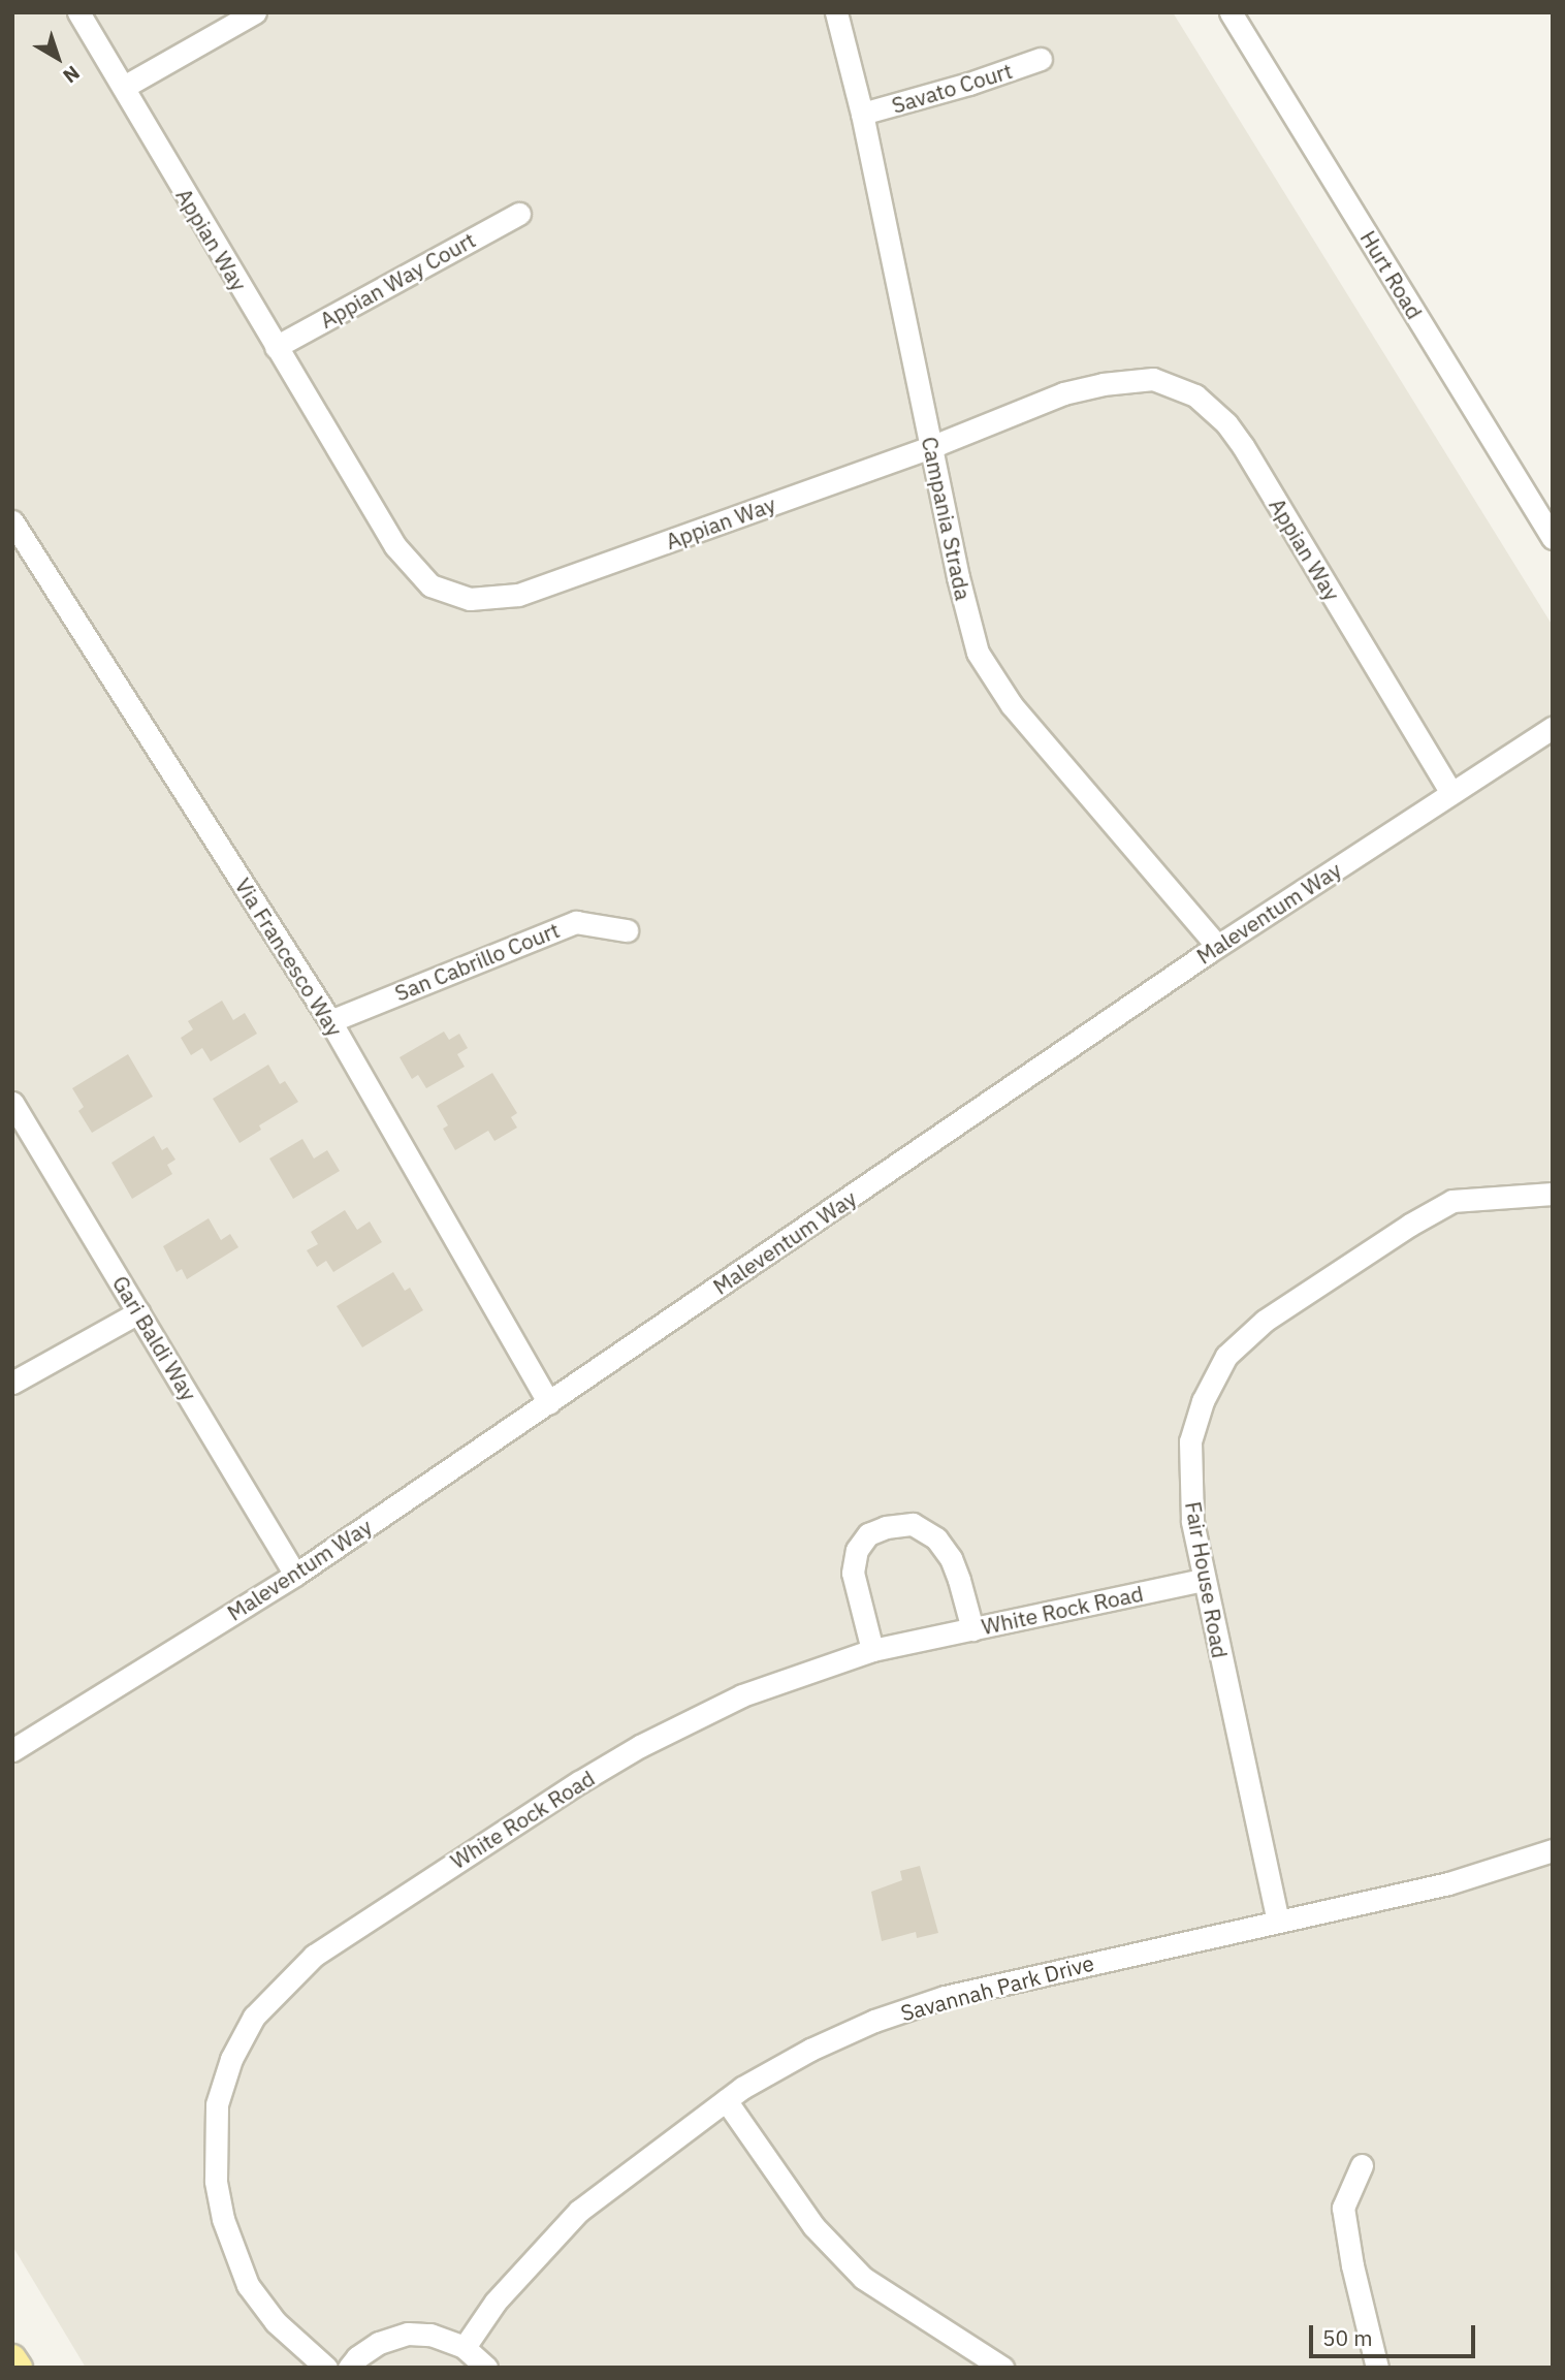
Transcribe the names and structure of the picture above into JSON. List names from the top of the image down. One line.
{"streets":{"street":["Savato Court","Appian Way","Hurt Road","Appian Way Court","Campania Strada","Maleventum Way","Via Francesco Way","San Cabrillo Court","Gari Baldi Way","Fair House Road","White Rock Road","Savannah Park Drive"]},"crossings":[["Savato Court","Campania Strada"],["Appian Way","Appian Way Court"],["Appian Way","Campania Strada"],["Appian Way","Maleventum Way"],["Campania Strada","Maleventum Way"],["Maleventum Way","Via Francesco Way"],["Maleventum Way","Gari Baldi Way"],["Via Francesco Way","San Cabrillo Court"],["Fair House Road","White Rock Road"],["Fair House Road","Savannah Park Drive"]],"scale_bar":"50 m","north":"bottom right"}
